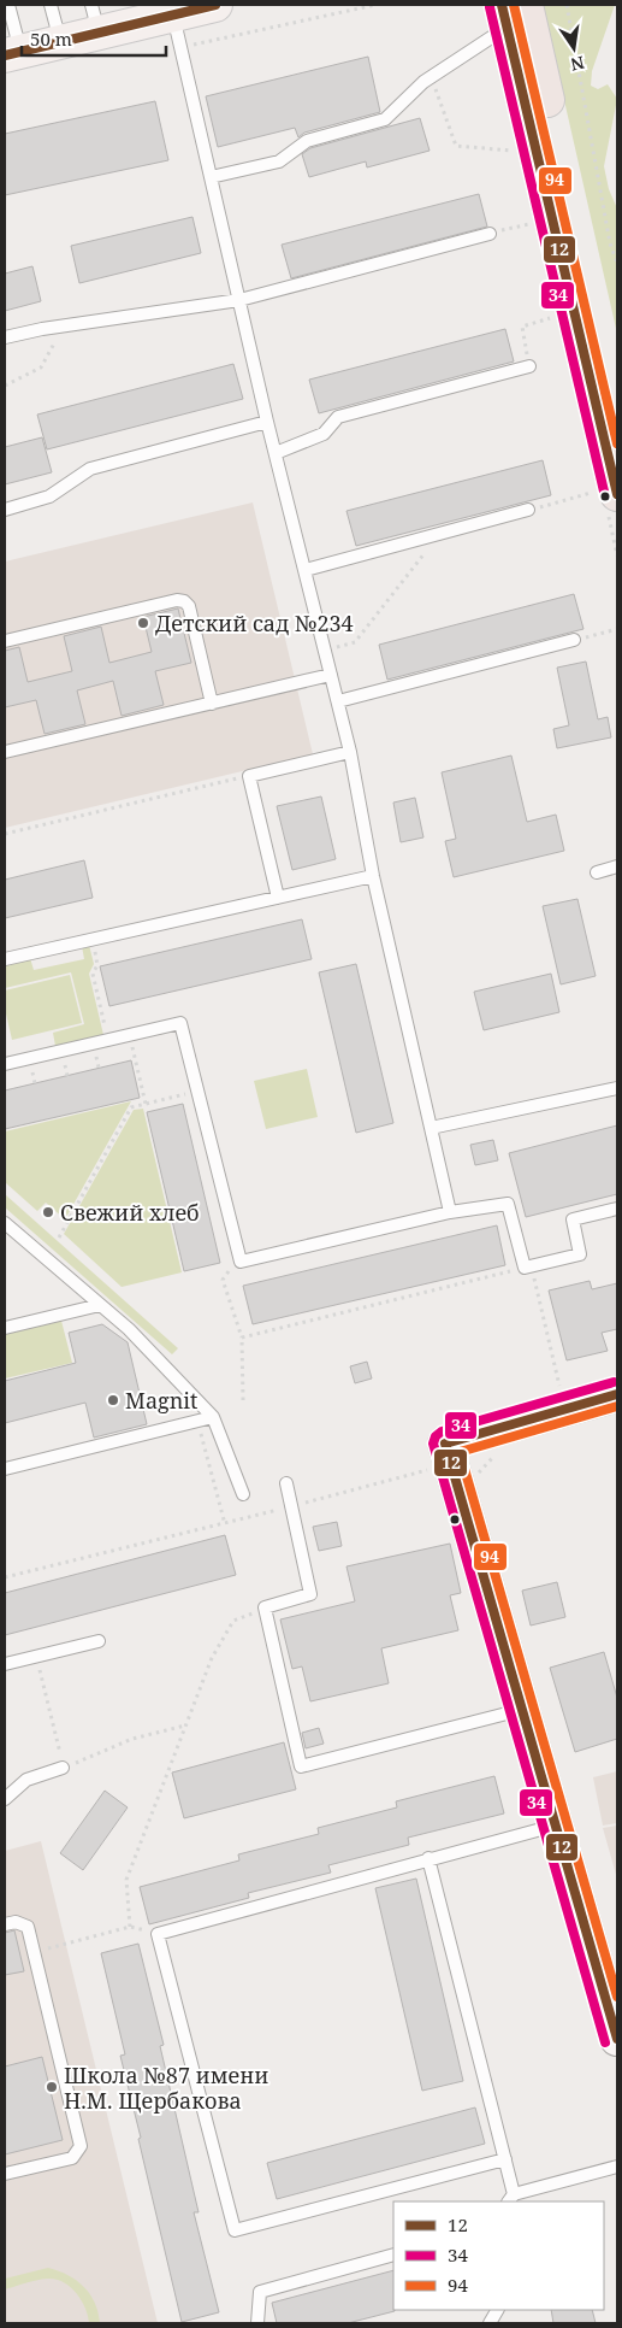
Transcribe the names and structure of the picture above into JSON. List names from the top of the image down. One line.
{"places":["Детский сад №234","Свежий хлеб","Magnit","Школа №87 имени Н.М. Щербакова"],"lines":["transit line 12","transit line 94","transit line 34"],"legend":["12","34","94"],"scale_bar":"50 m","north":"bottom"}
